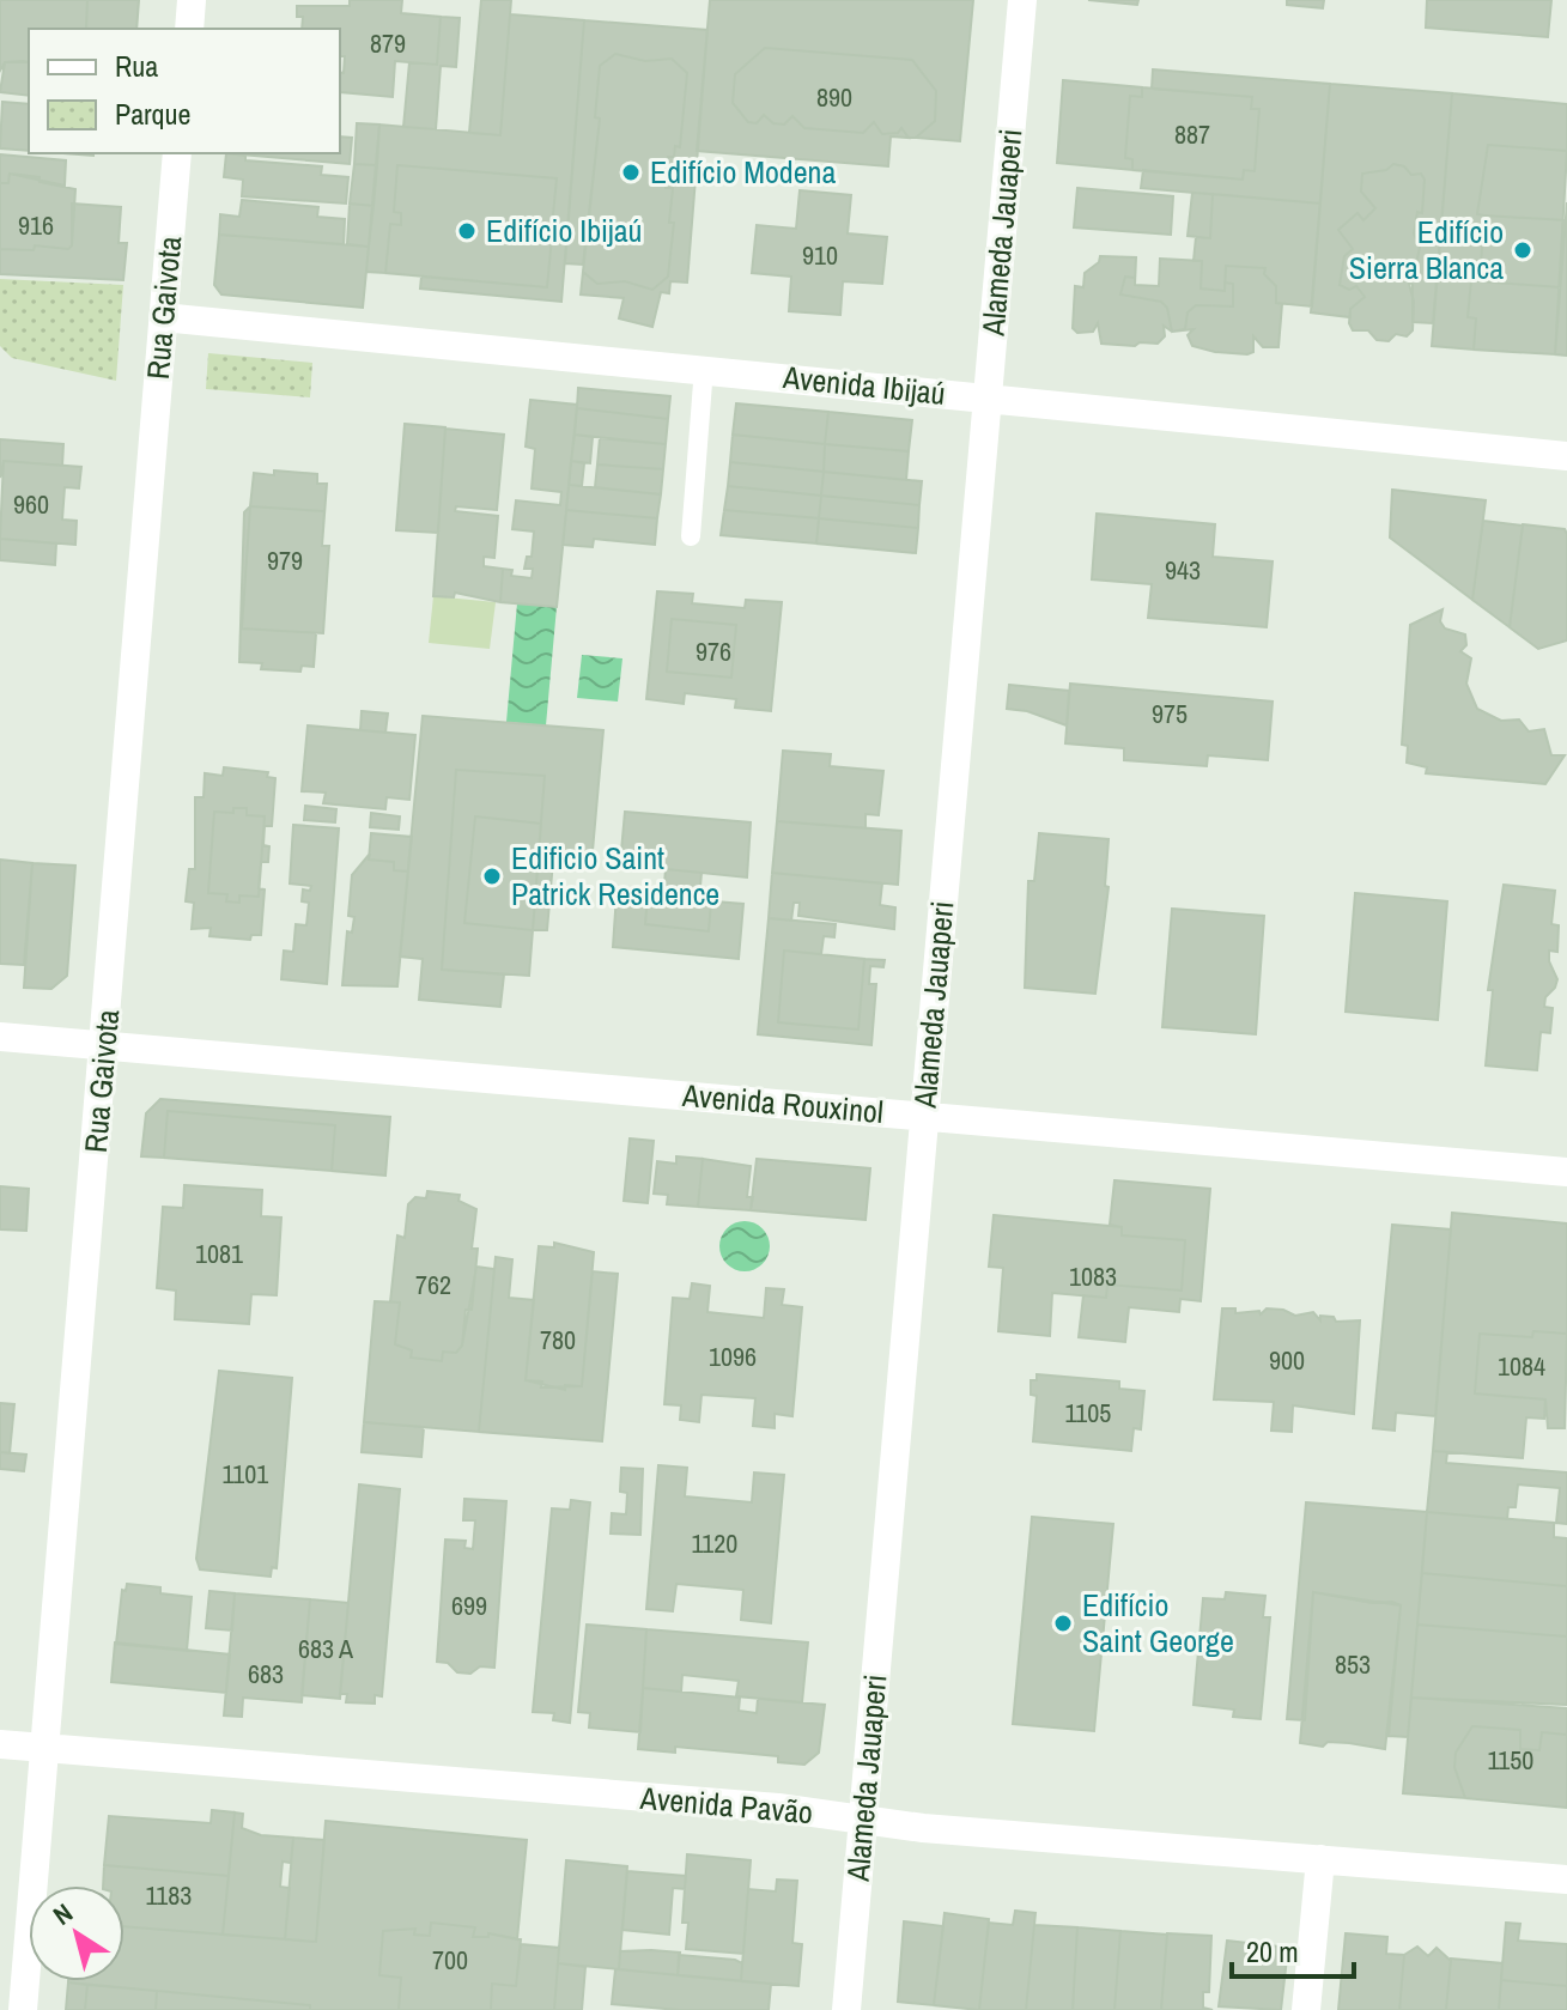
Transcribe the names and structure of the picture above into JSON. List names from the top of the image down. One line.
{"streets":{"street":["Alameda Jauaperi","Rua Gaivota","Avenida Ibijaú","Avenida Rouxinol","Avenida Pavão"]},"crossings":[["Alameda Jauaperi","Avenida Ibijaú"],["Alameda Jauaperi","Avenida Rouxinol"],["Alameda Jauaperi","Avenida Pavão"],["Rua Gaivota","Avenida Ibijaú"],["Rua Gaivota","Avenida Rouxinol"],["Rua Gaivota","Avenida Pavão"]],"places":["Edifício Modena","Edifício Ibijaú","Edifício Sierra Blanca","Edificio Saint Patrick Residence","Edifício Saint George"],"house_numbers":["879","890","887","916","910","960","979","943","976","975","1081","1083","762","780","1096","900","1084","1105","1101","1120","699","683 A","853","683","1150","1183","700"],"legend":["Rua","Parque"],"scale_bar":"20 m","north":"top left"}
